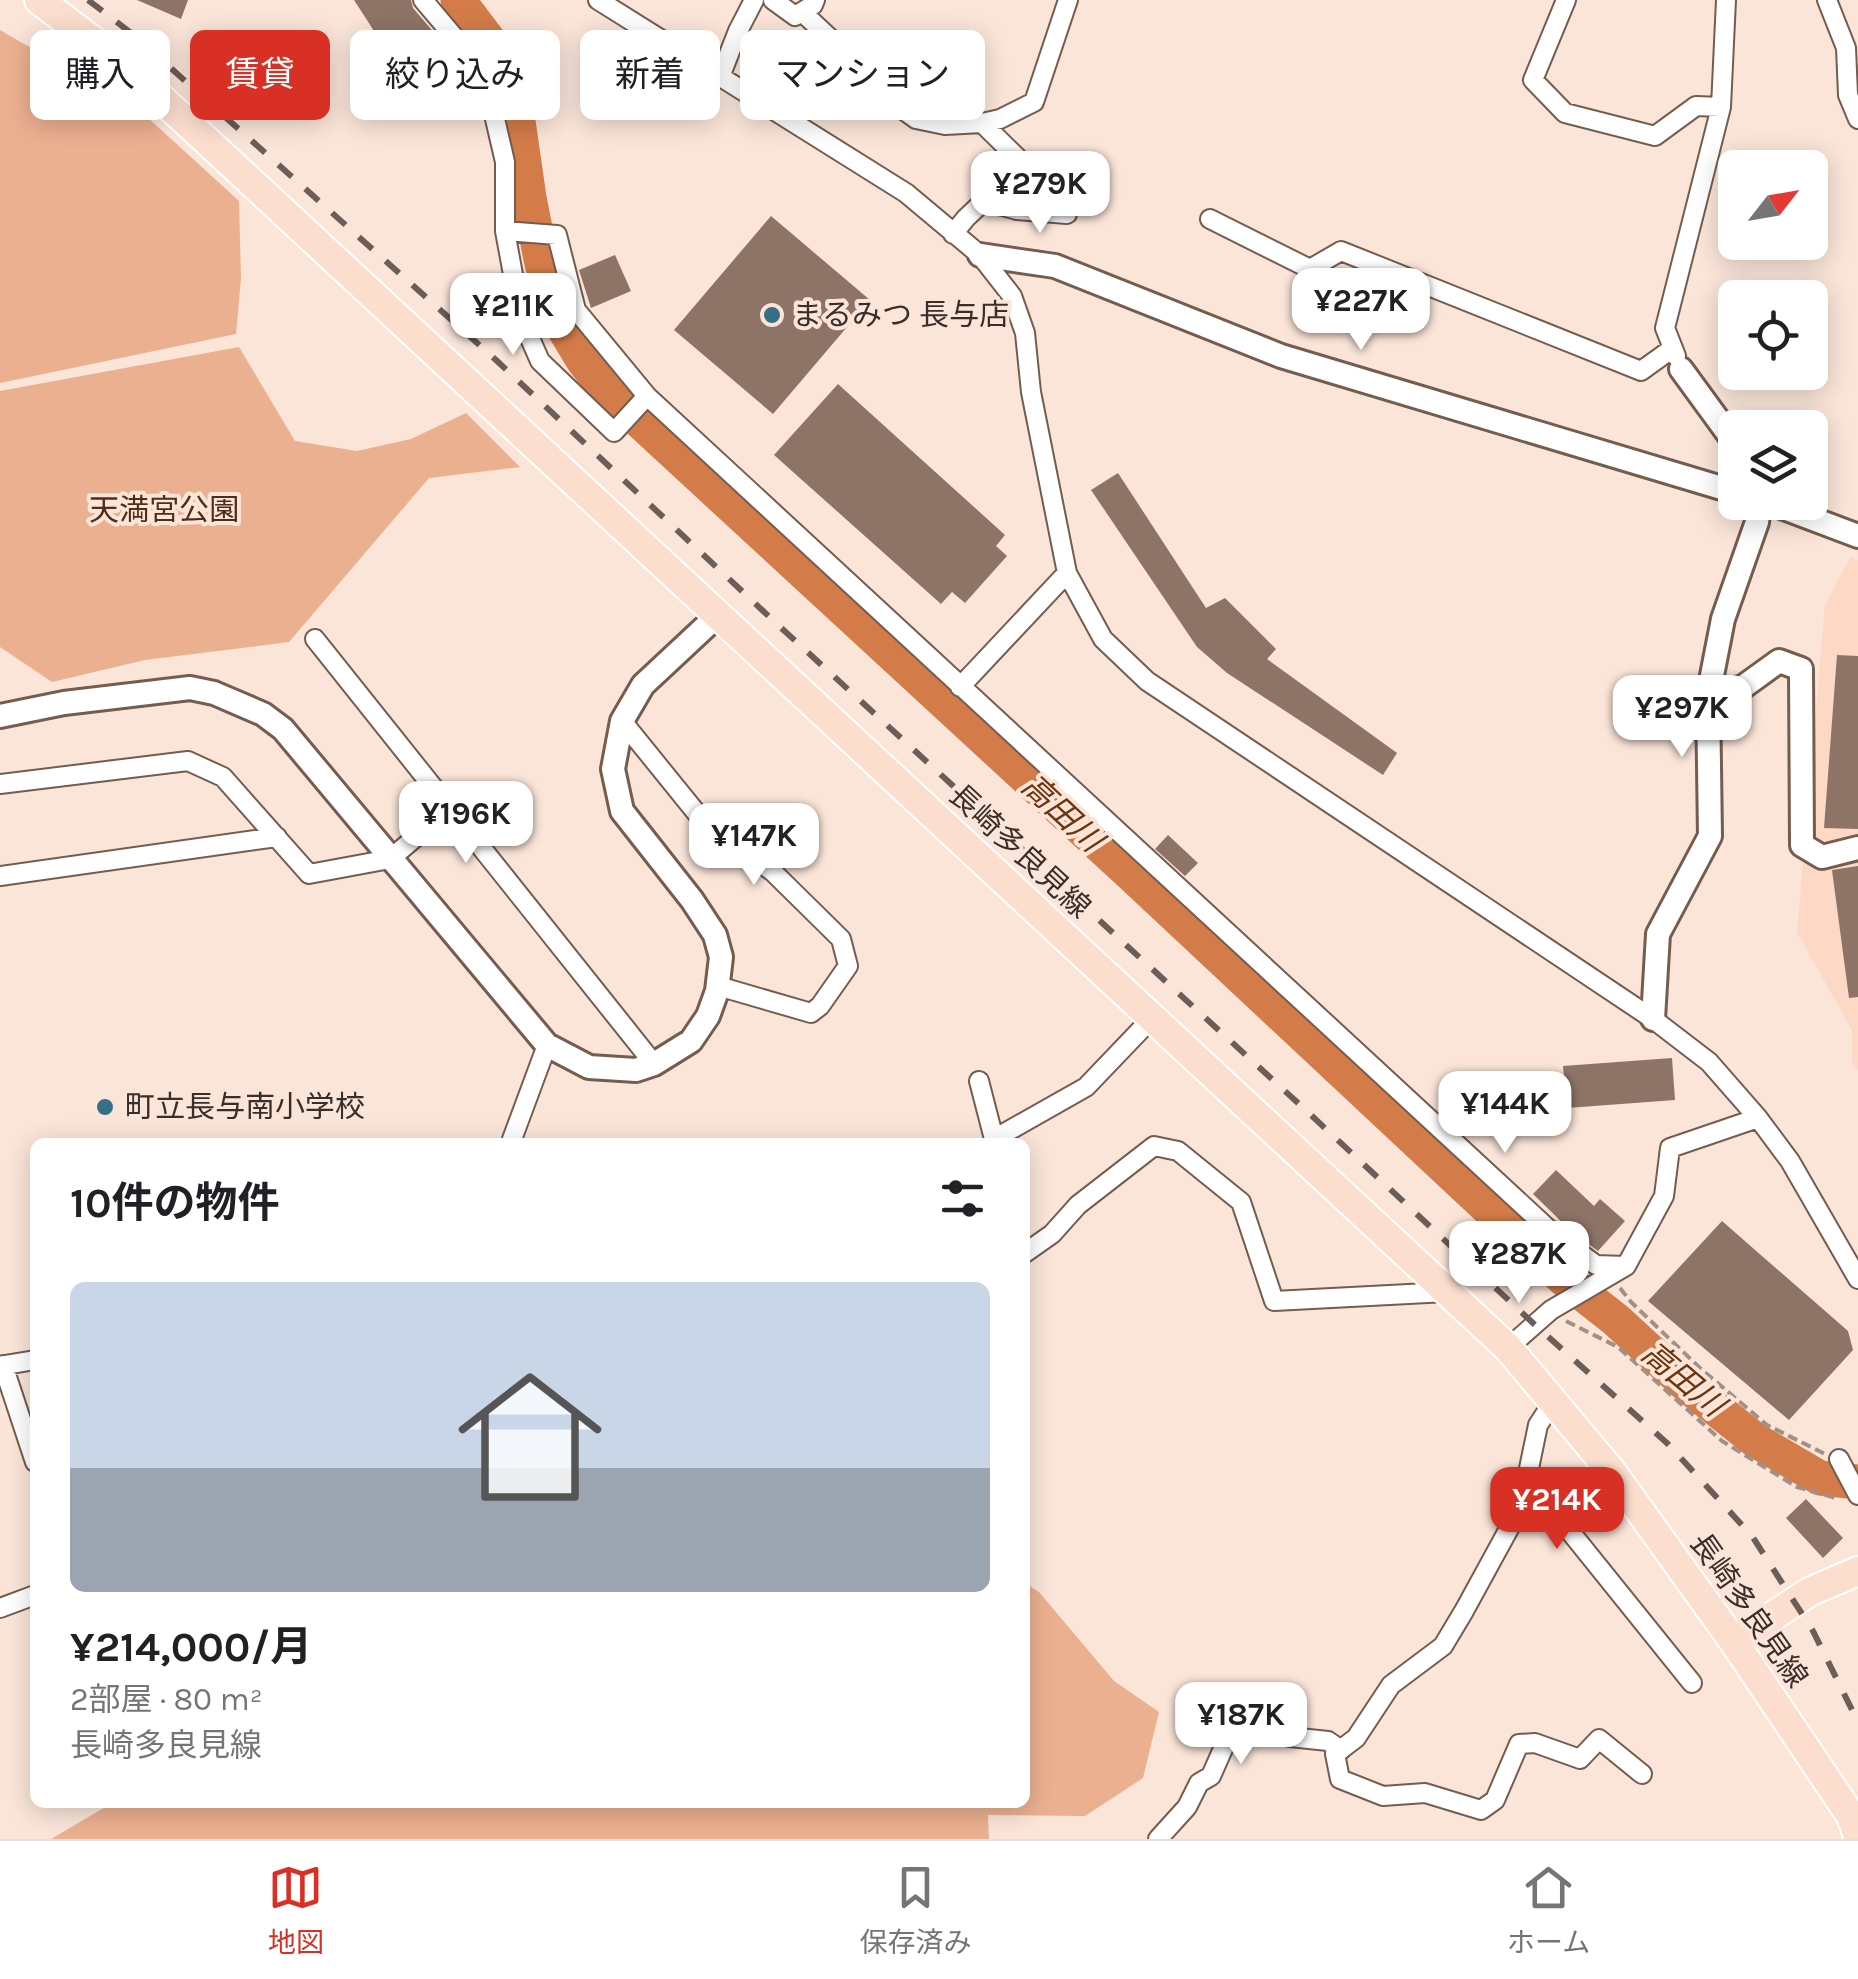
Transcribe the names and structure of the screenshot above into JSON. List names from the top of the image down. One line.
{"streets":{"main road":["長崎多良見線"]},"water":["高田川"],"parks":["天満宮公園"],"places":["まるみつ 長与店","町立長与南小学校"],"north":"top right","page":{"chip":["購入","賃貸","絞り込み","新着","マンション"],"price":["¥279K","¥227K","¥211K","¥297K","¥196K","¥147K","¥144K","¥287K","¥214K","¥187K"],"heading":"10件の物件","list":[{"name":"¥214,000/月","note":"2部屋 · 80 m² · 長崎多良見線"}],"tabs":["地図","保存済み","ホーム"]}}
